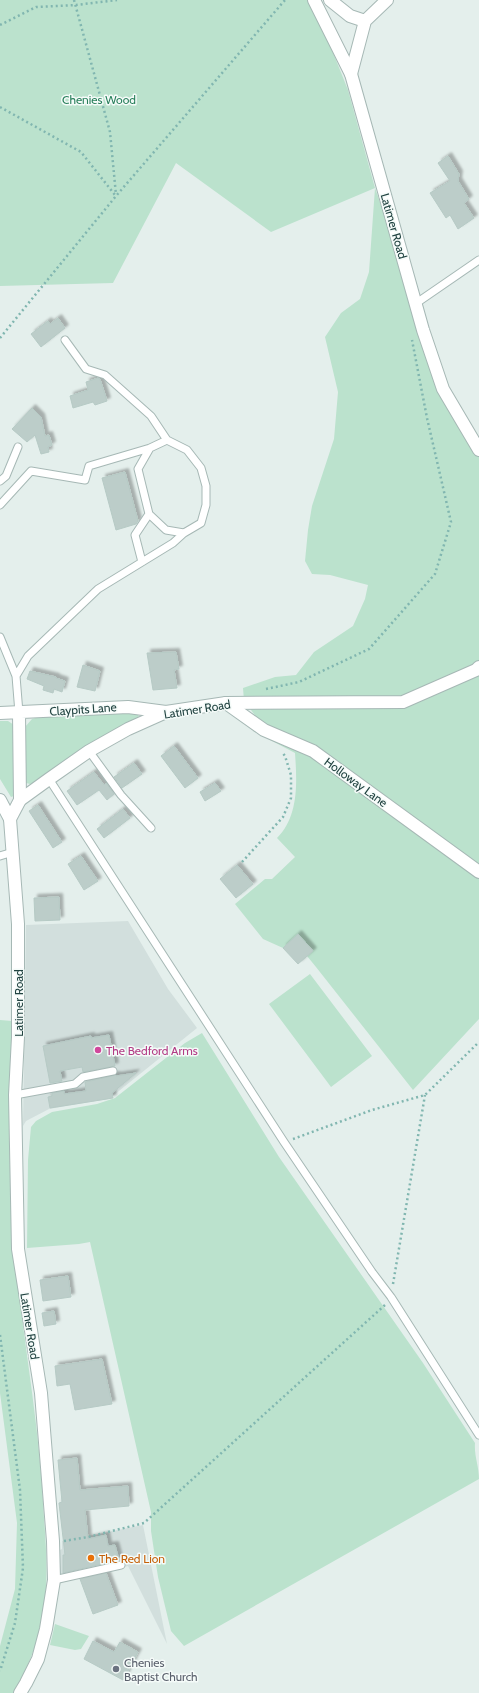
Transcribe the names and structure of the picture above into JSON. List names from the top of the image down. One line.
{"streets":{"street":["Latimer Road","Claypits Lane","Holloway Lane"]},"crossings":[["Latimer Road","Claypits Lane"],["Latimer Road","Holloway Lane"]],"parks":["Chenies Wood"],"places":["The Bedford Arms","The Red Lion","Chenies Baptist Church"]}
